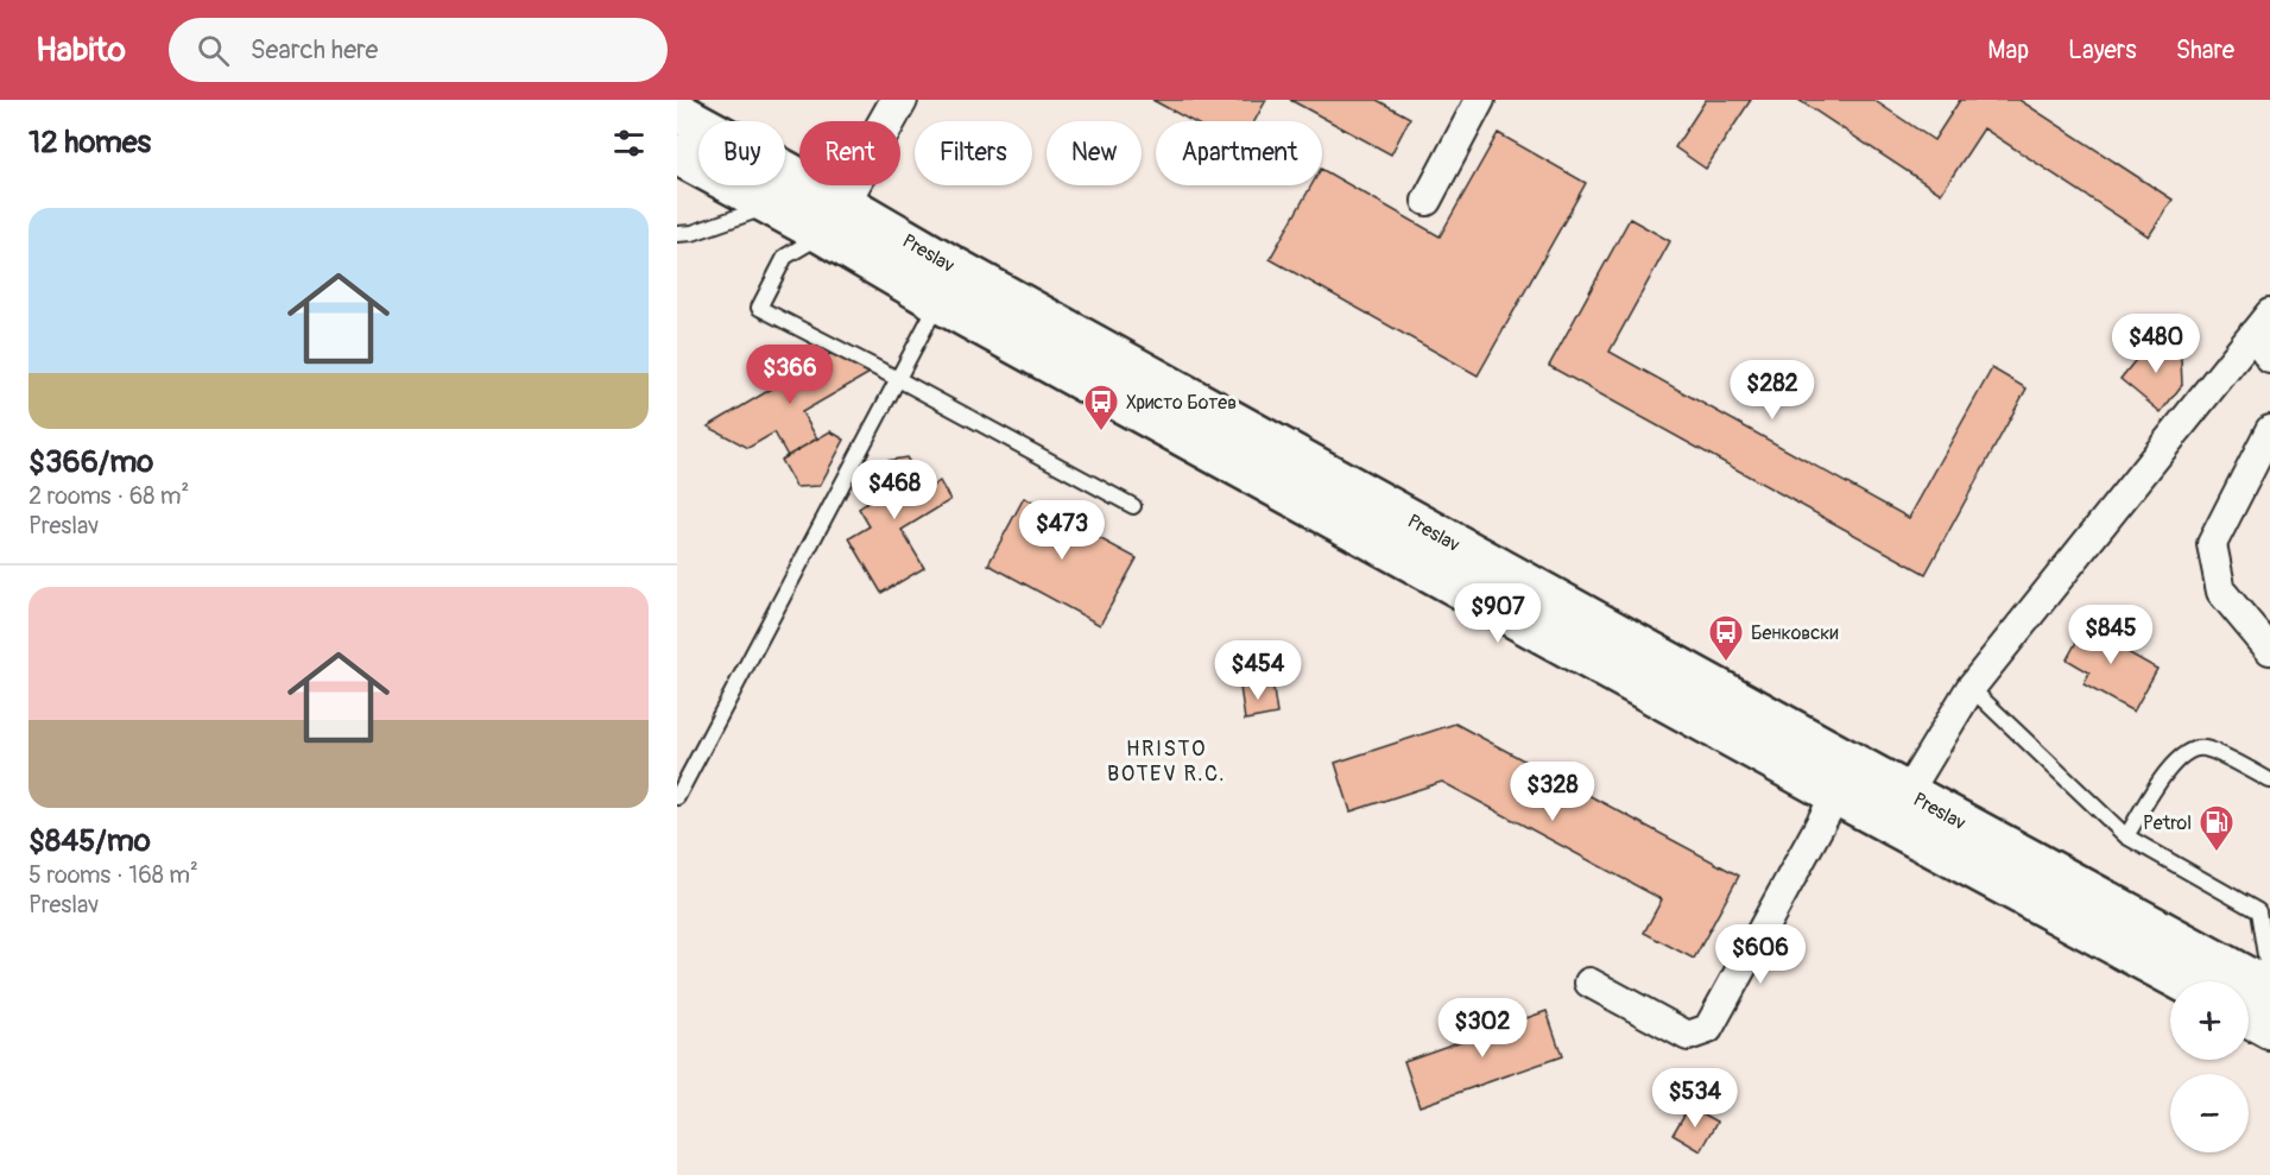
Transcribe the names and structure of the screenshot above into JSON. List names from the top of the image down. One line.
{"streets":{"main road":["Preslav"]},"districts":["HRISTO BOTEV R.C."],"places":{"bus stop":["Христо Ботев","Бенковски"],"fuel station":["Petrol"]},"page":{"header":"Habito","search":"Search here","nav":["Map","Layers","Share"],"heading":"12 homes","chip":["Buy","Rent","Filters","New","Apartment"],"list":[{"name":"$366/mo","note":"2 rooms · 68 m² · Preslav"},{"name":"$845/mo","note":"5 rooms · 168 m² · Preslav"}],"price":["$480","$366","$282","$468","$473","$907","$845","$454","$328","$606","$302","$534"],"map_buttons":["+","−"]}}
